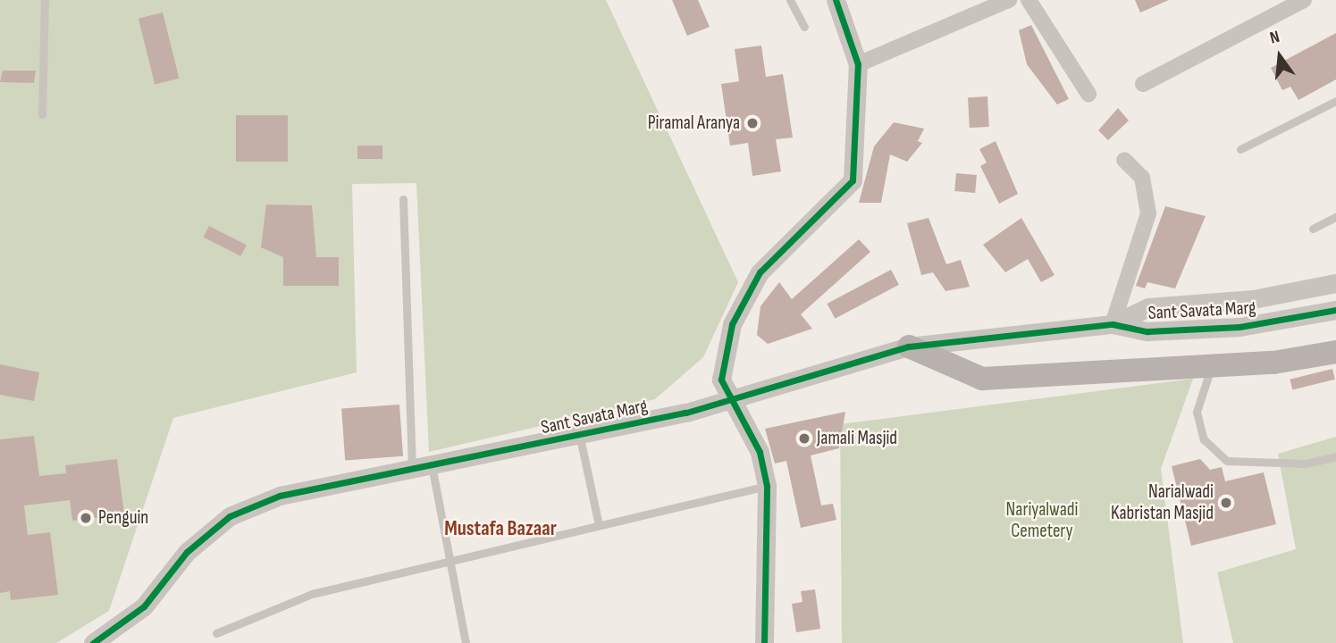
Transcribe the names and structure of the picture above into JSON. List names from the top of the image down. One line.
{"streets":{"street":["Sant Savata Marg"]},"districts":["Mustafa Bazaar"],"parks":["Nariyalwadi Cemetery"],"places":["Piramal Aranya","Jamali Masjid","Narialwadi Kabristan Masjid","Penguin"],"north":"top"}
